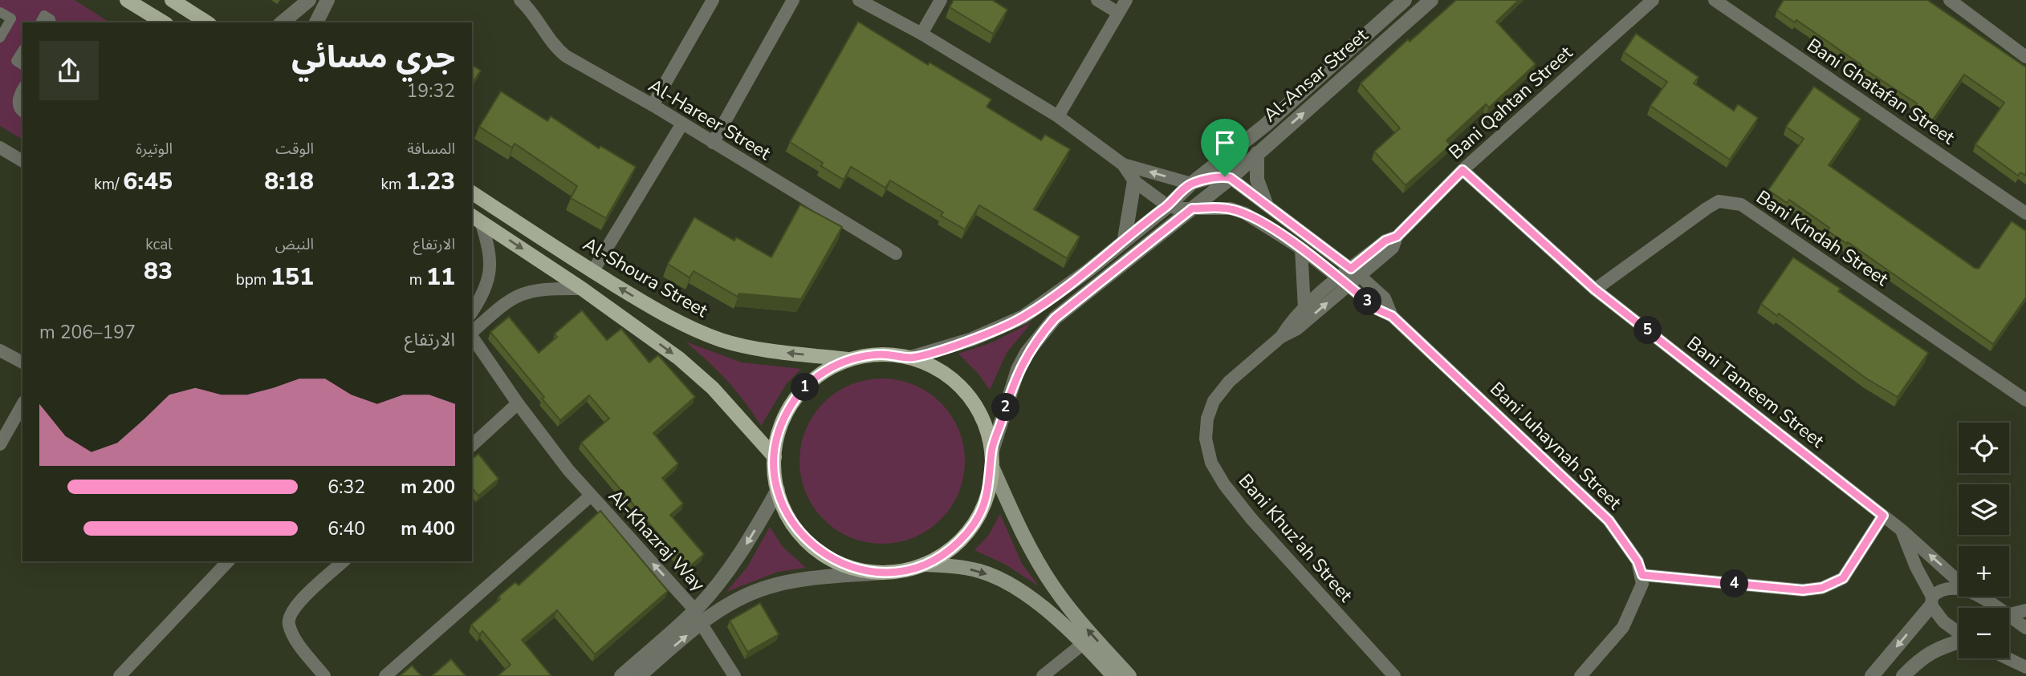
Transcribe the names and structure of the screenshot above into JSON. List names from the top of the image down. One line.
{"streets":{"main road":["Al-Shoura Street"],"street":["Al-Ansar Street","Bani Ghatafan Street","Bani Qahtan Street","Al-Hareer Street","Bani Kindah Street","Bani Tameem Street","Bani Juhaynah Street","Bani Khuz'ah Street","Al-Khazraj Way"]},"crossings":[["Al-Ansar Street","Bani Juhaynah Street"],["Bani Qahtan Street","Bani Tameem Street"],["Bani Qahtan Street","Bani Juhaynah Street"],["Bani Qahtan Street","Bani Khuz'ah Street"],["Bani Kindah Street","Bani Tameem Street"],["Bani Juhaynah Street","Bani Khuz'ah Street"]],"one_way":["Al-Khazraj Way"],"page":{"heading":["جري مسائي","19:32"],"stats":[["المسافة","1.23 km"],["الوقت","8:18"],["الوتيرة","6:45 /km"],["الارتفاع","11 m"],["النبض","151 bpm"],["kcal","83"]],"pins":["3","5","1","2","4"],"chart":["الارتفاع","197–206 m"],"map_buttons":["+","−"],"list":[{"name":"200 m","note":"6:32"},{"name":"400 m","note":"6:40"}]}}
